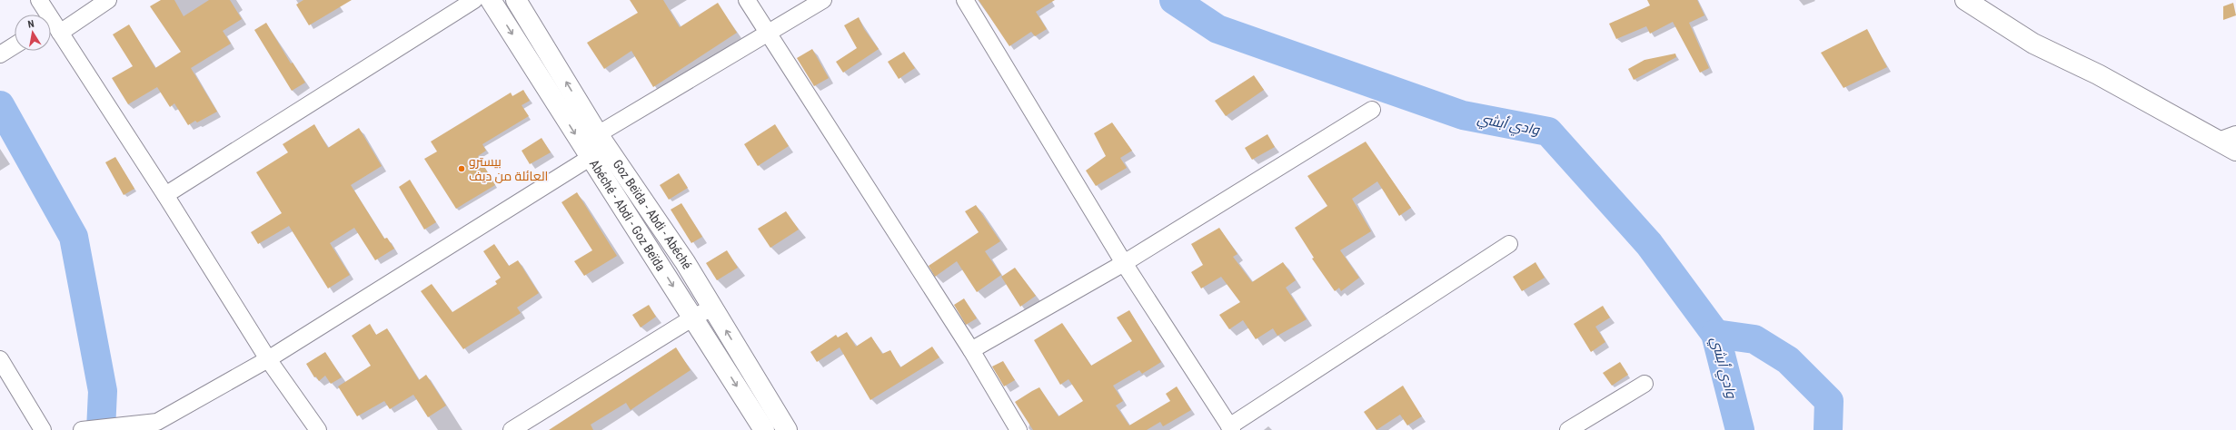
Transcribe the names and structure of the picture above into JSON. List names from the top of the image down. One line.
{"streets":{"main road":["Goz Beïda - Abdi - Abéché","Abéché - Abdi - Goz Beïda"]},"one_way":["Goz Beïda - Abdi - Abéché","Abéché - Abdi - Goz Beïda"],"water":["وادي أبشي"],"places":["بيسترو العائلة من ديف"],"north":"top"}
